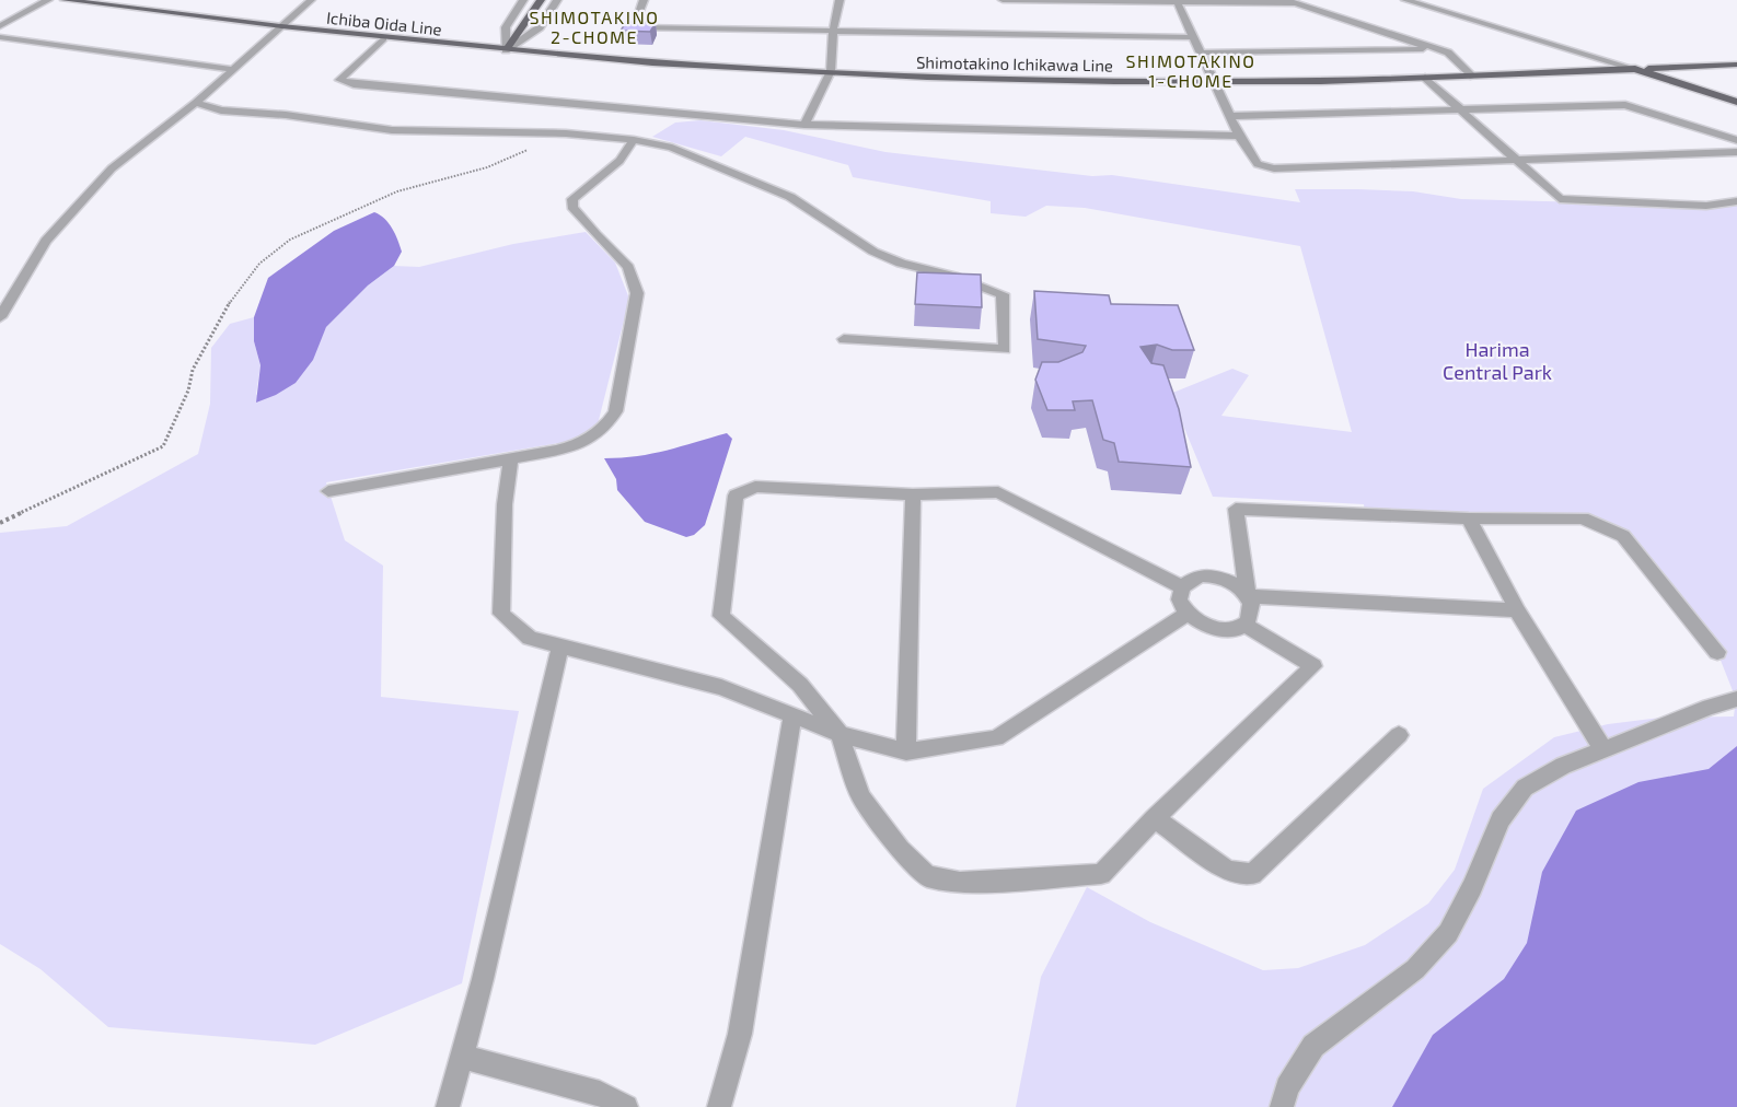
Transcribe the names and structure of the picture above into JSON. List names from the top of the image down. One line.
{"streets":{"main road":["Ichiba Oida Line","Shimotakino Ichikawa Line"]},"crossings":[["Ichiba Oida Line","Shimotakino Ichikawa Line"]],"districts":["SHIMOTAKINO 2-CHOME","SHIMOTAKINO 1-CHOME"],"parks":["Harima Central Park"]}
